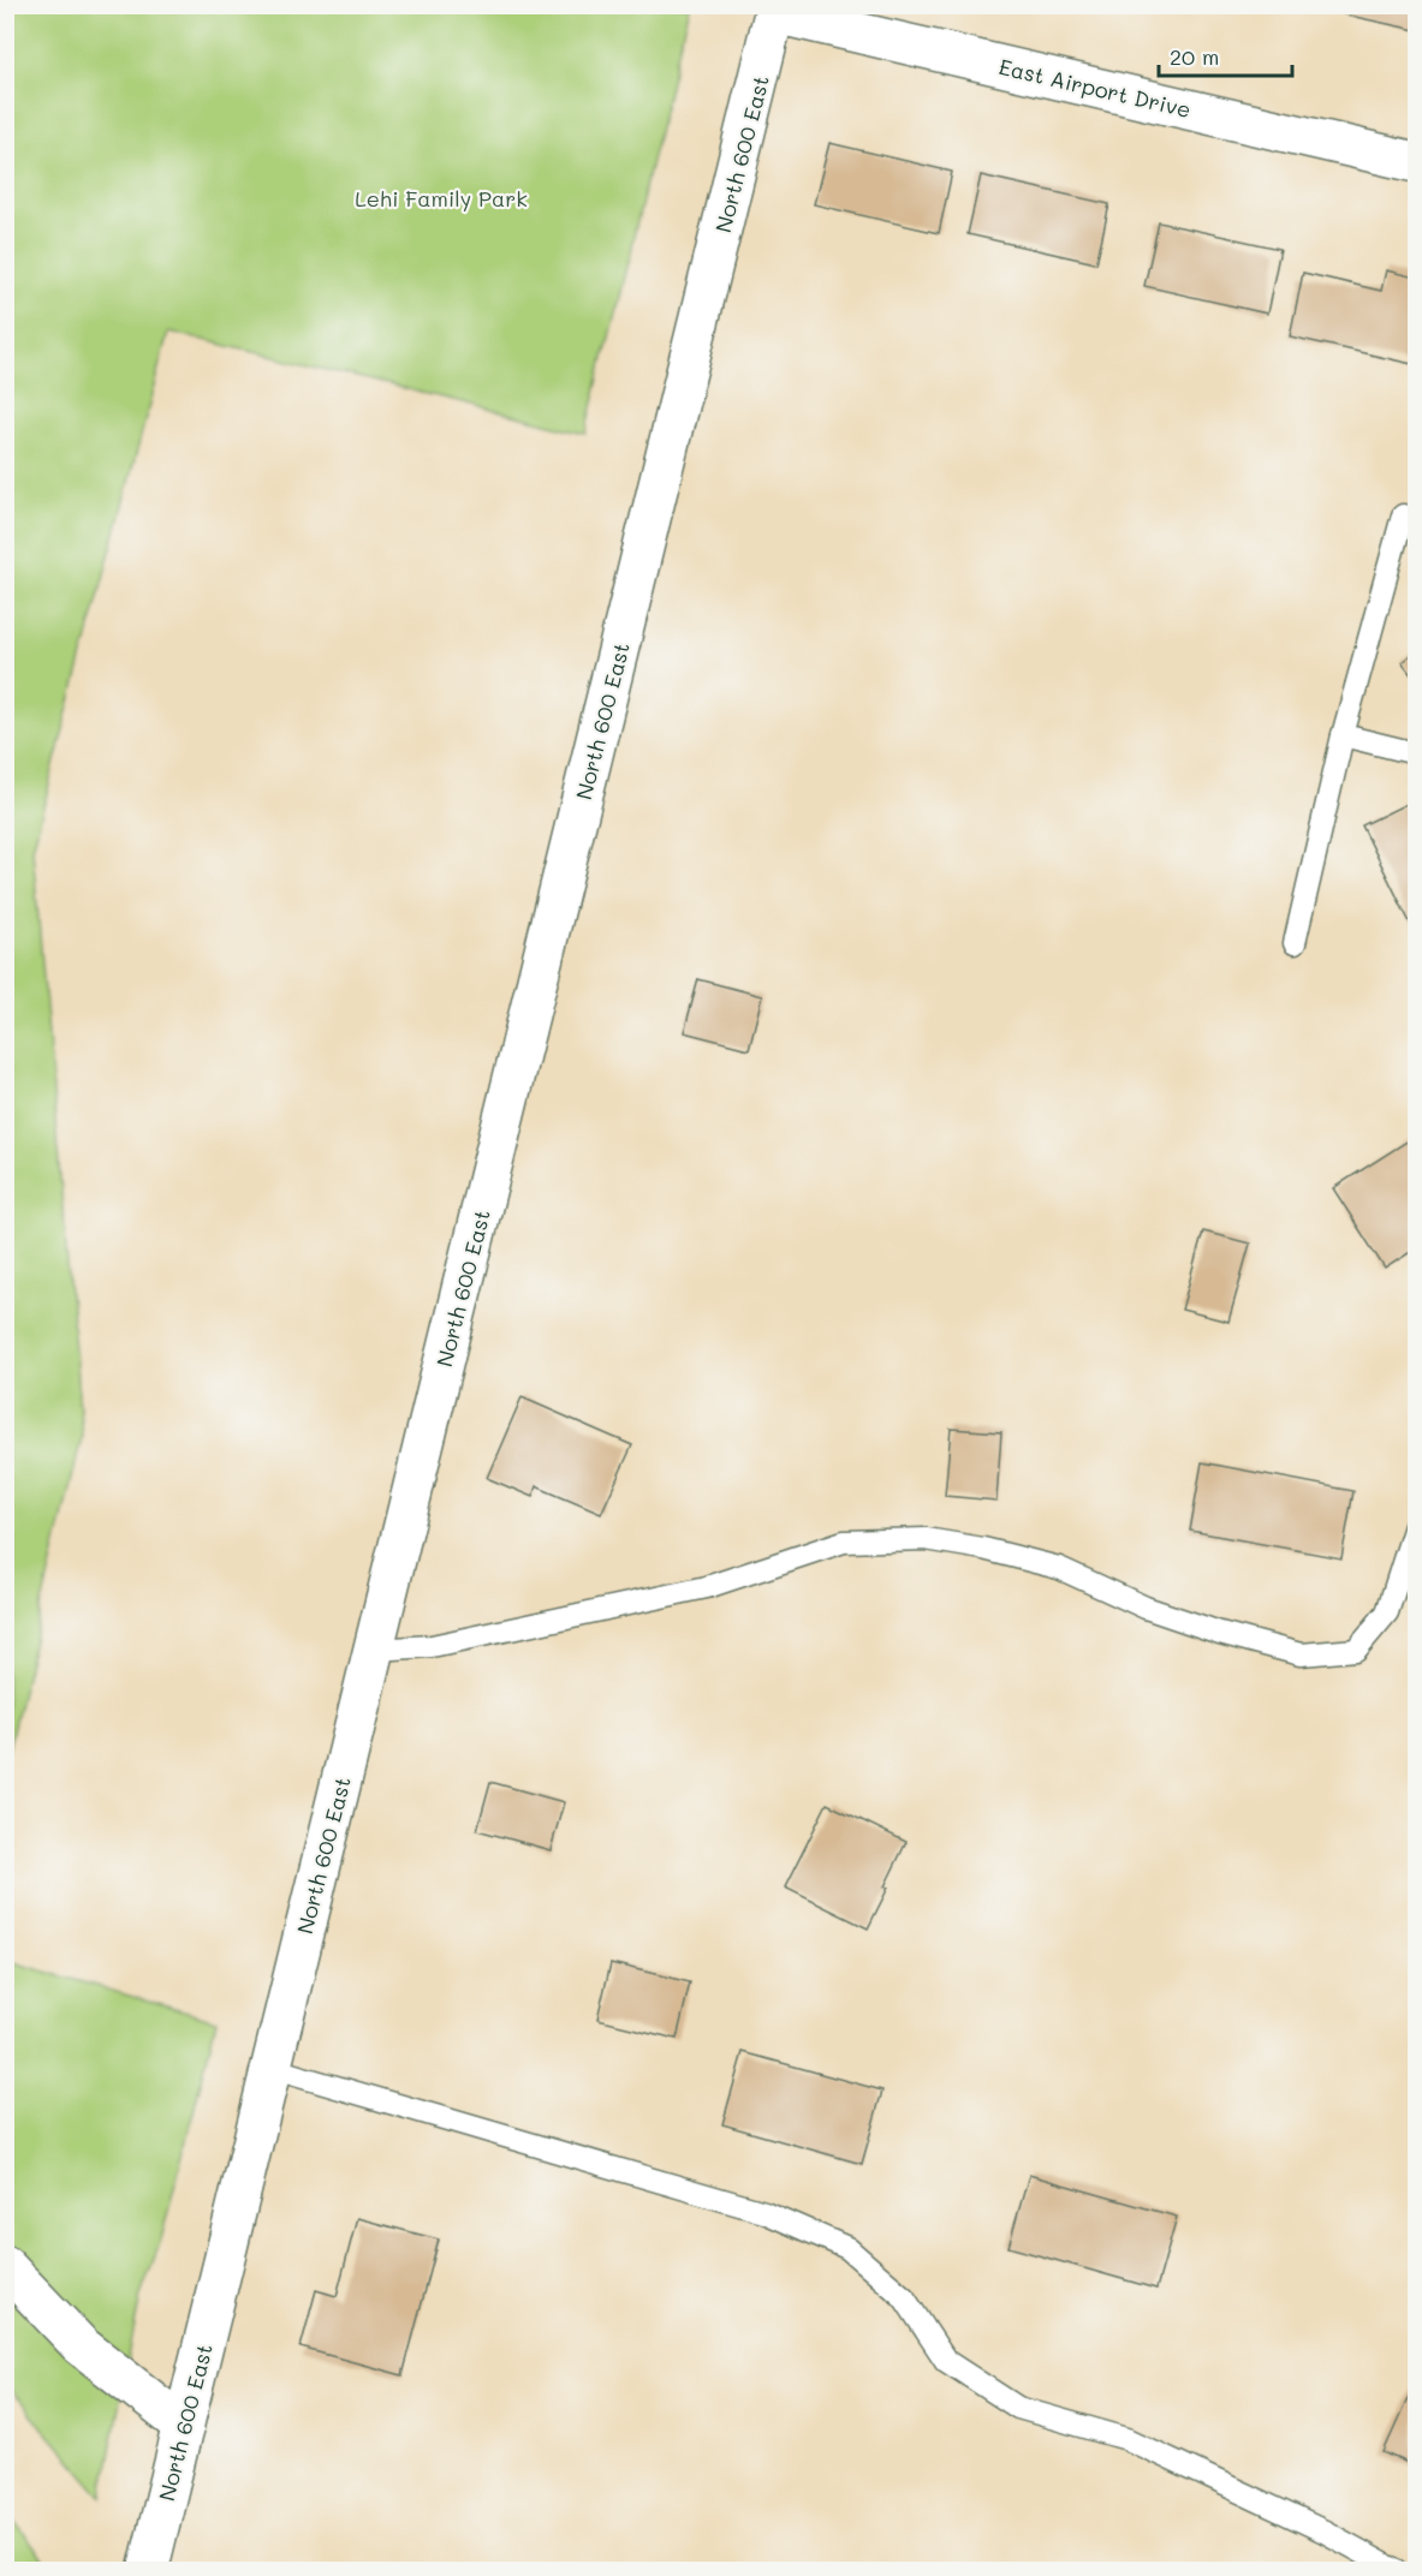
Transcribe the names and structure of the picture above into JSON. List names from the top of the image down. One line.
{"streets":{"street":["East Airport Drive","North 600 East"]},"crossings":[["East Airport Drive","North 600 East"]],"parks":["Lehi Family Park"],"scale_bar":"20 m"}
